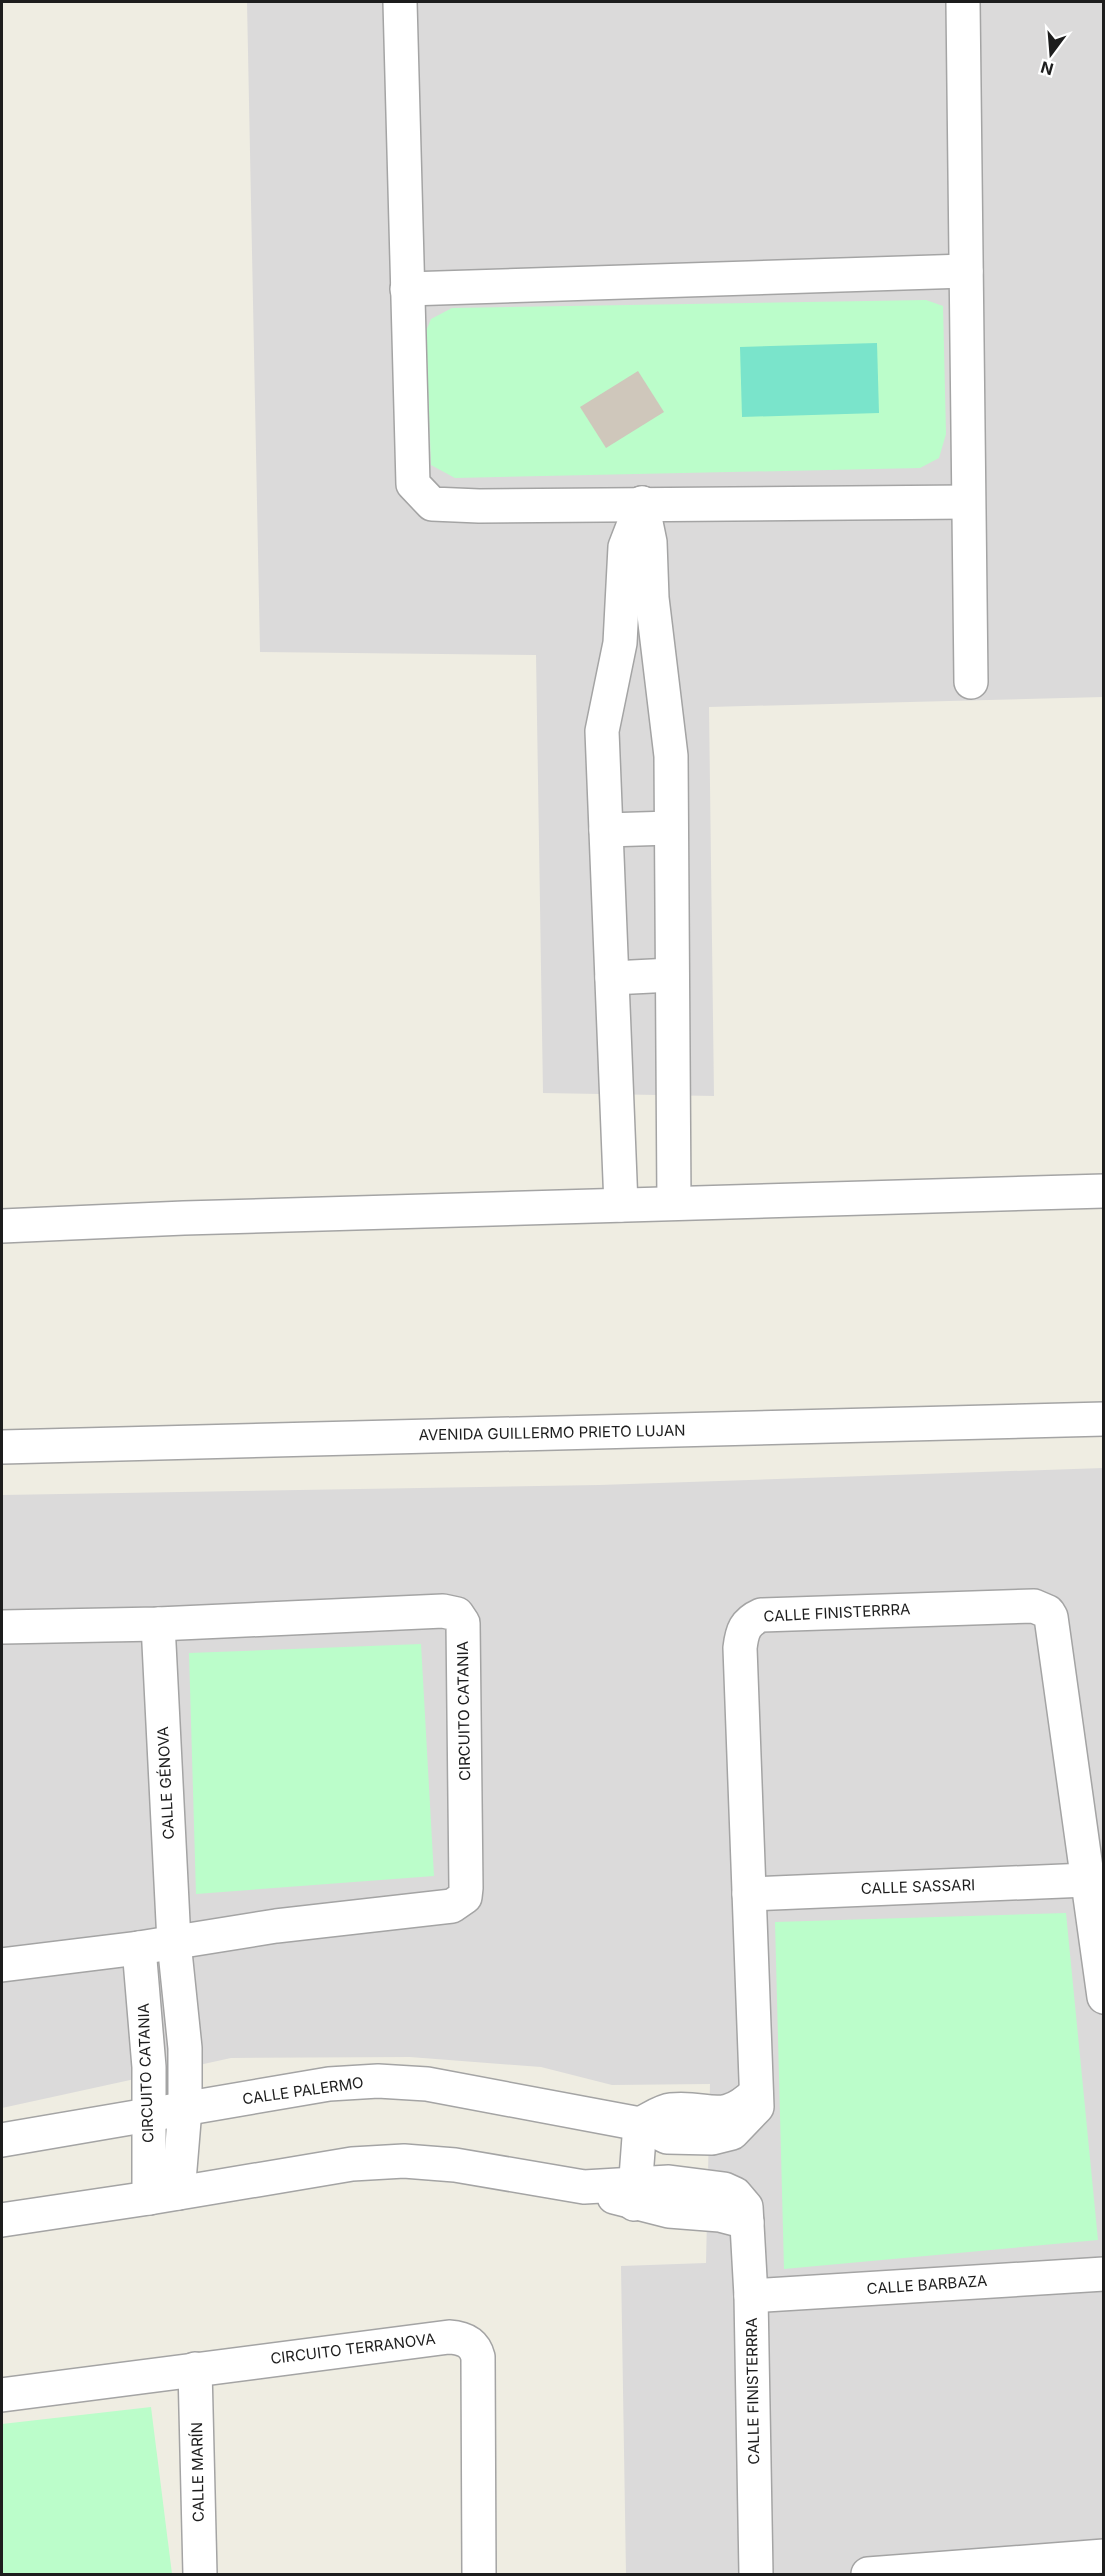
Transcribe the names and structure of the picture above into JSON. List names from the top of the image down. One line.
{"streets":{"street":["AVENIDA GUILLERMO PRIETO LUJAN","CALLE FINISTERRRA","CIRCUITO CATANIA","CALLE GÉNOVA","CALLE SASSARI","CALLE PALERMO","CALLE BARBAZA","CIRCUITO TERRANOVA","CALLE MARÍN"]},"crossings":[["CALLE FINISTERRRA","CALLE SASSARI"],["CALLE FINISTERRRA","CALLE PALERMO"],["CALLE FINISTERRRA","CALLE BARBAZA"],["CIRCUITO CATANIA","CALLE GÉNOVA"],["CIRCUITO CATANIA","CALLE PALERMO"],["CIRCUITO TERRANOVA","CALLE MARÍN"]],"north":"bottom"}
